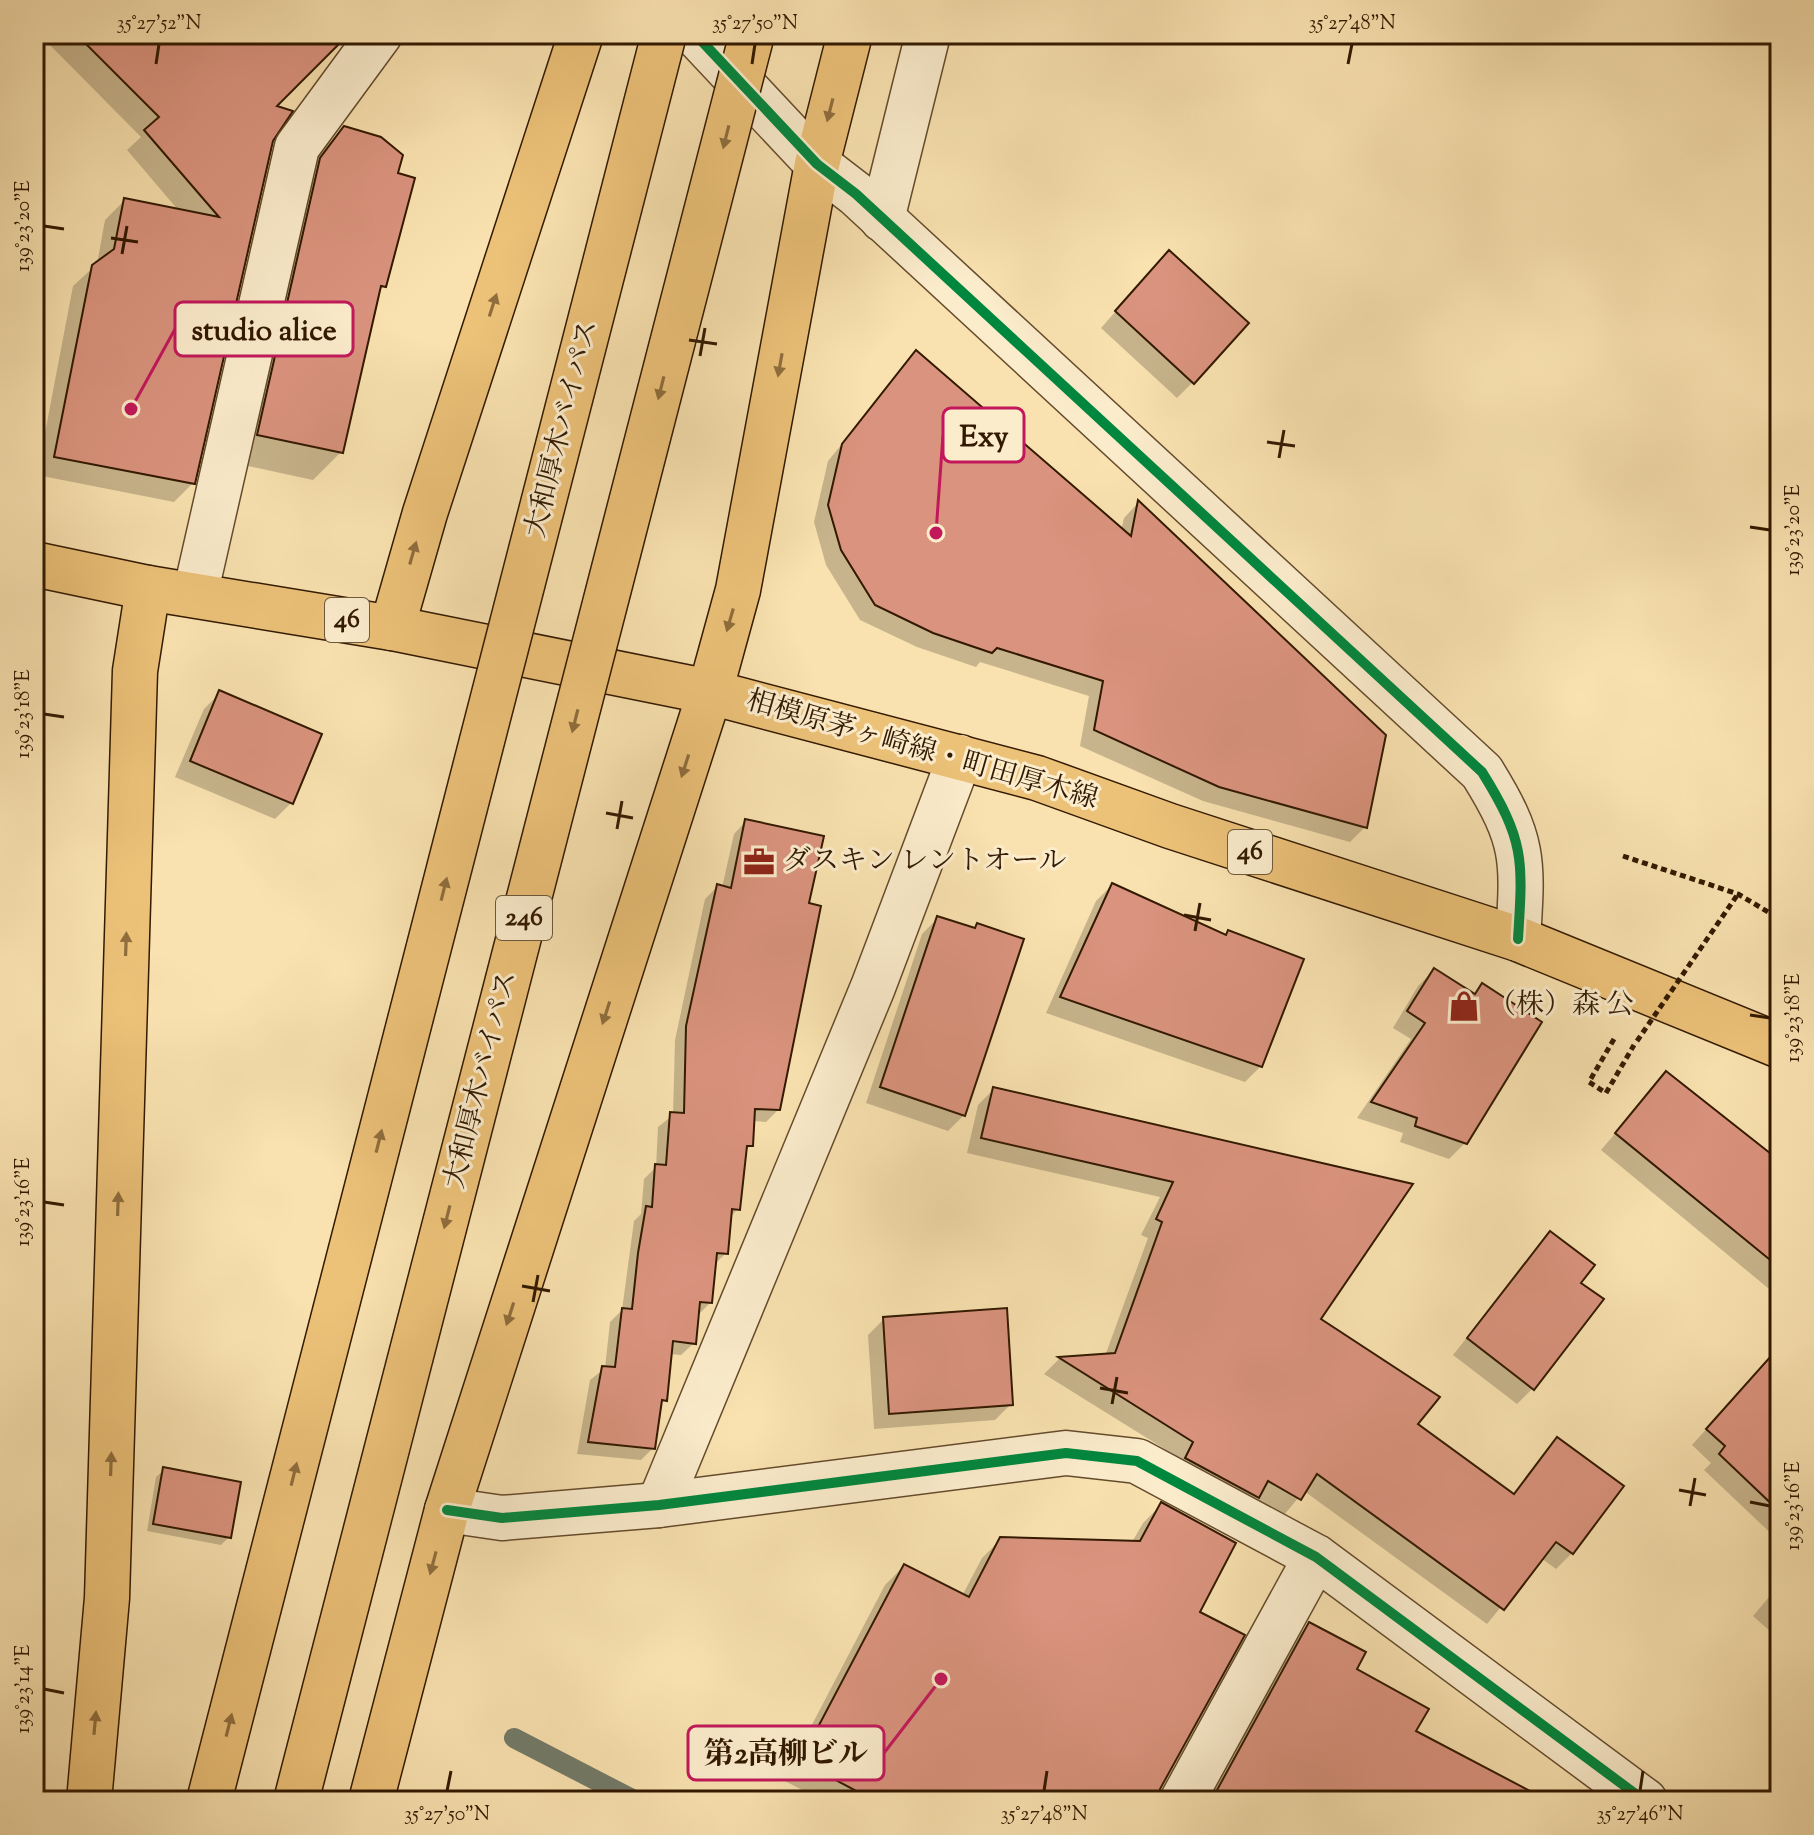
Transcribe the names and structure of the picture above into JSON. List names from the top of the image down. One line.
{"streets":{"main road":["大和厚木バイパス","46","相模原茅ヶ崎線・町田厚木線","246"]},"places":{"other":["studio alice","Exy","第2高柳ビル"],"office":["ダスキン レントオール"],"shop":["（株）森 公"]},"coordinates":["35°27'52\"N","35°27'50\"N","35°27'48\"N","139°23'20\"E","139°23'18\"E","139°23'16\"E","139°23'14\"E","35°27'46\"N"]}
